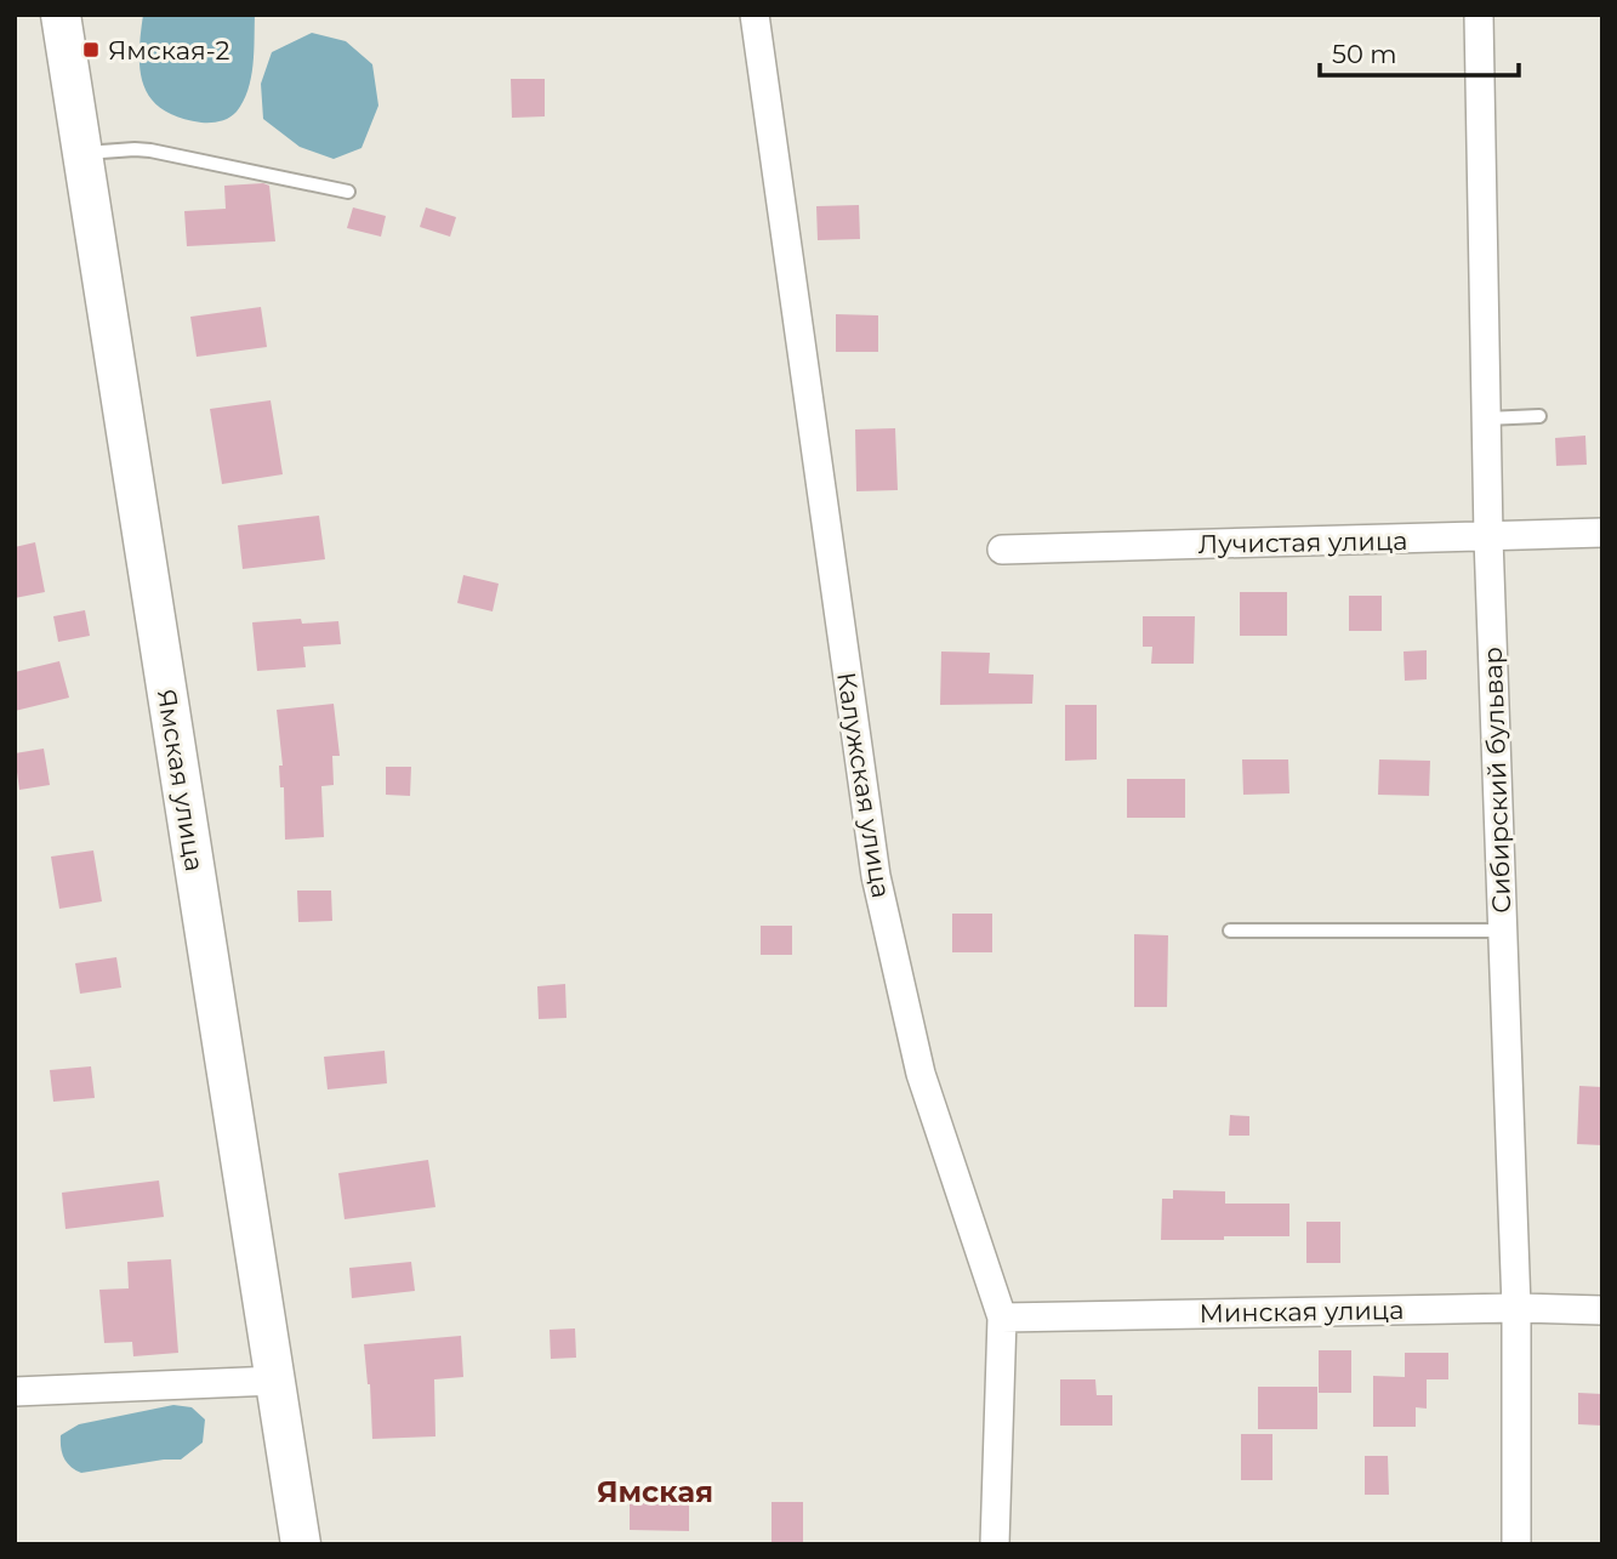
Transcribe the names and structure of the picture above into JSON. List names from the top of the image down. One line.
{"streets":{"main road":["Ямская улица"],"street":["Лучистая улица","Сибирский бульвар","Калужская улица","Минская улица"]},"crossings":[["Лучистая улица","Сибирский бульвар"],["Сибирский бульвар","Минская улица"],["Калужская улица","Минская улица"]],"districts":["Ямская"],"places":{"transit":["Ямская-2"]},"scale_bar":"50 m"}
